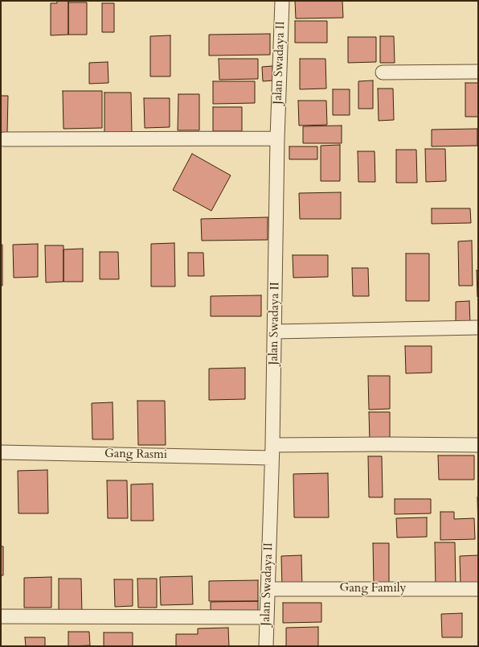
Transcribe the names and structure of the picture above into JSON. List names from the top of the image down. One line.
{"streets":{"street":["Jalan Swadaya II","Gang Rasmi","Gang Family"]},"crossings":[["Jalan Swadaya II","Gang Rasmi"],["Jalan Swadaya II","Gang Family"]]}
